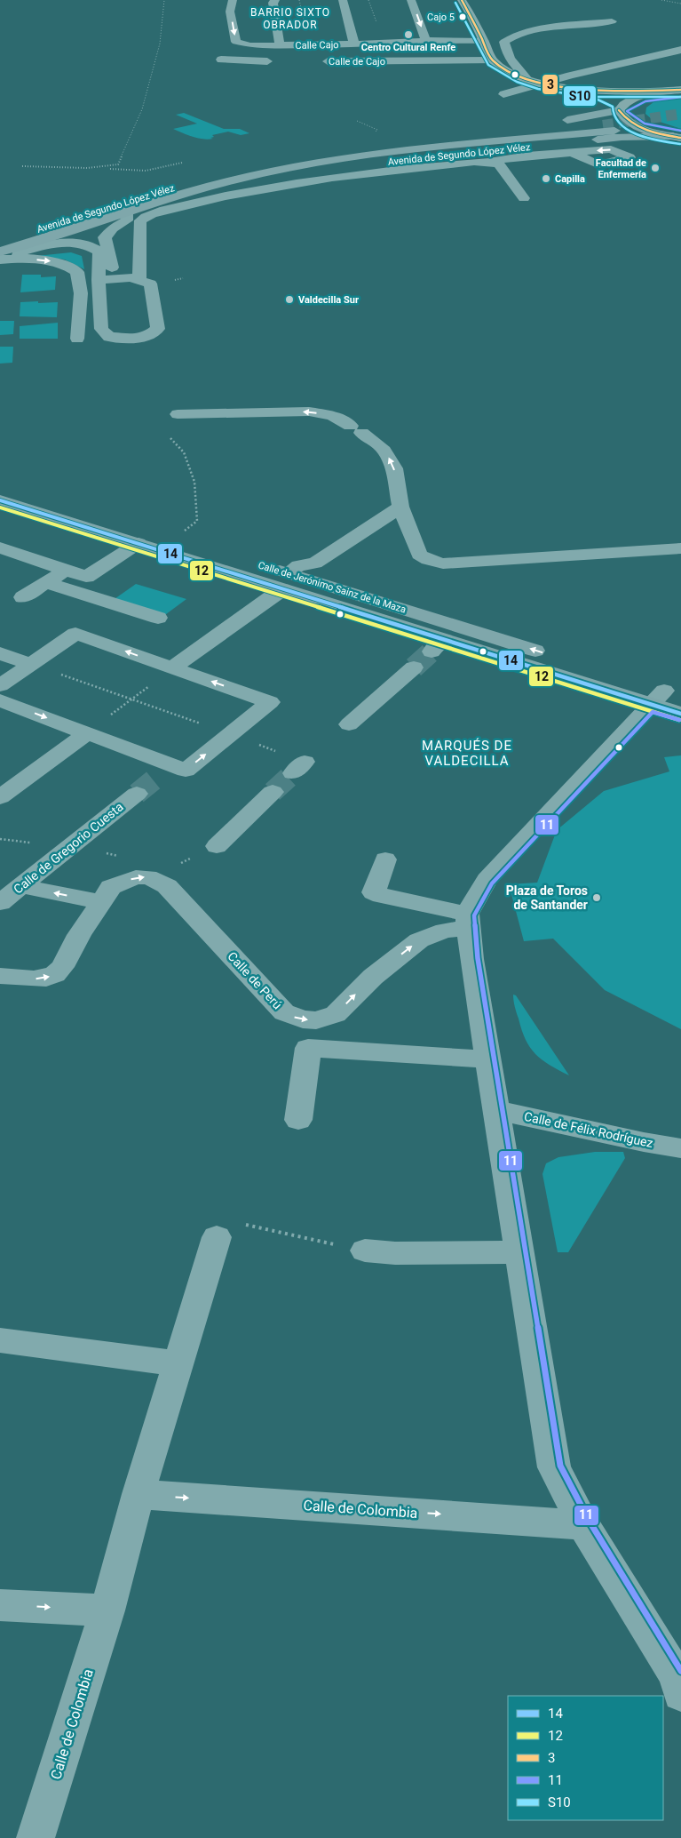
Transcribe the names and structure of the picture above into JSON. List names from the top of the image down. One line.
{"streets":{"main road":["Avenida de Segundo López Vélez","Calle de Jerónimo Sainz de la Maza"],"street":["Calle Cajo","Calle de Cajo","Calle de Gregorio Cuesta","Calle de Perú","Calle de Félix Rodríguez","Calle de Colombia"]},"one_way":["Calle de Colombia"],"districts":["BARRIO SIXTO OBRADOR","MARQUÉS DE VALDECILLA"],"places":["Cajo 5","Centro Cultural Renfe","Facultad de Enfermería","Capilla","Valdecilla Sur","Plaza de Toros de Santander"],"lines":["transit line 3","transit line S10","transit line 11","transit line 14","transit line 12"],"legend":["14","12","3","11","S10"]}
